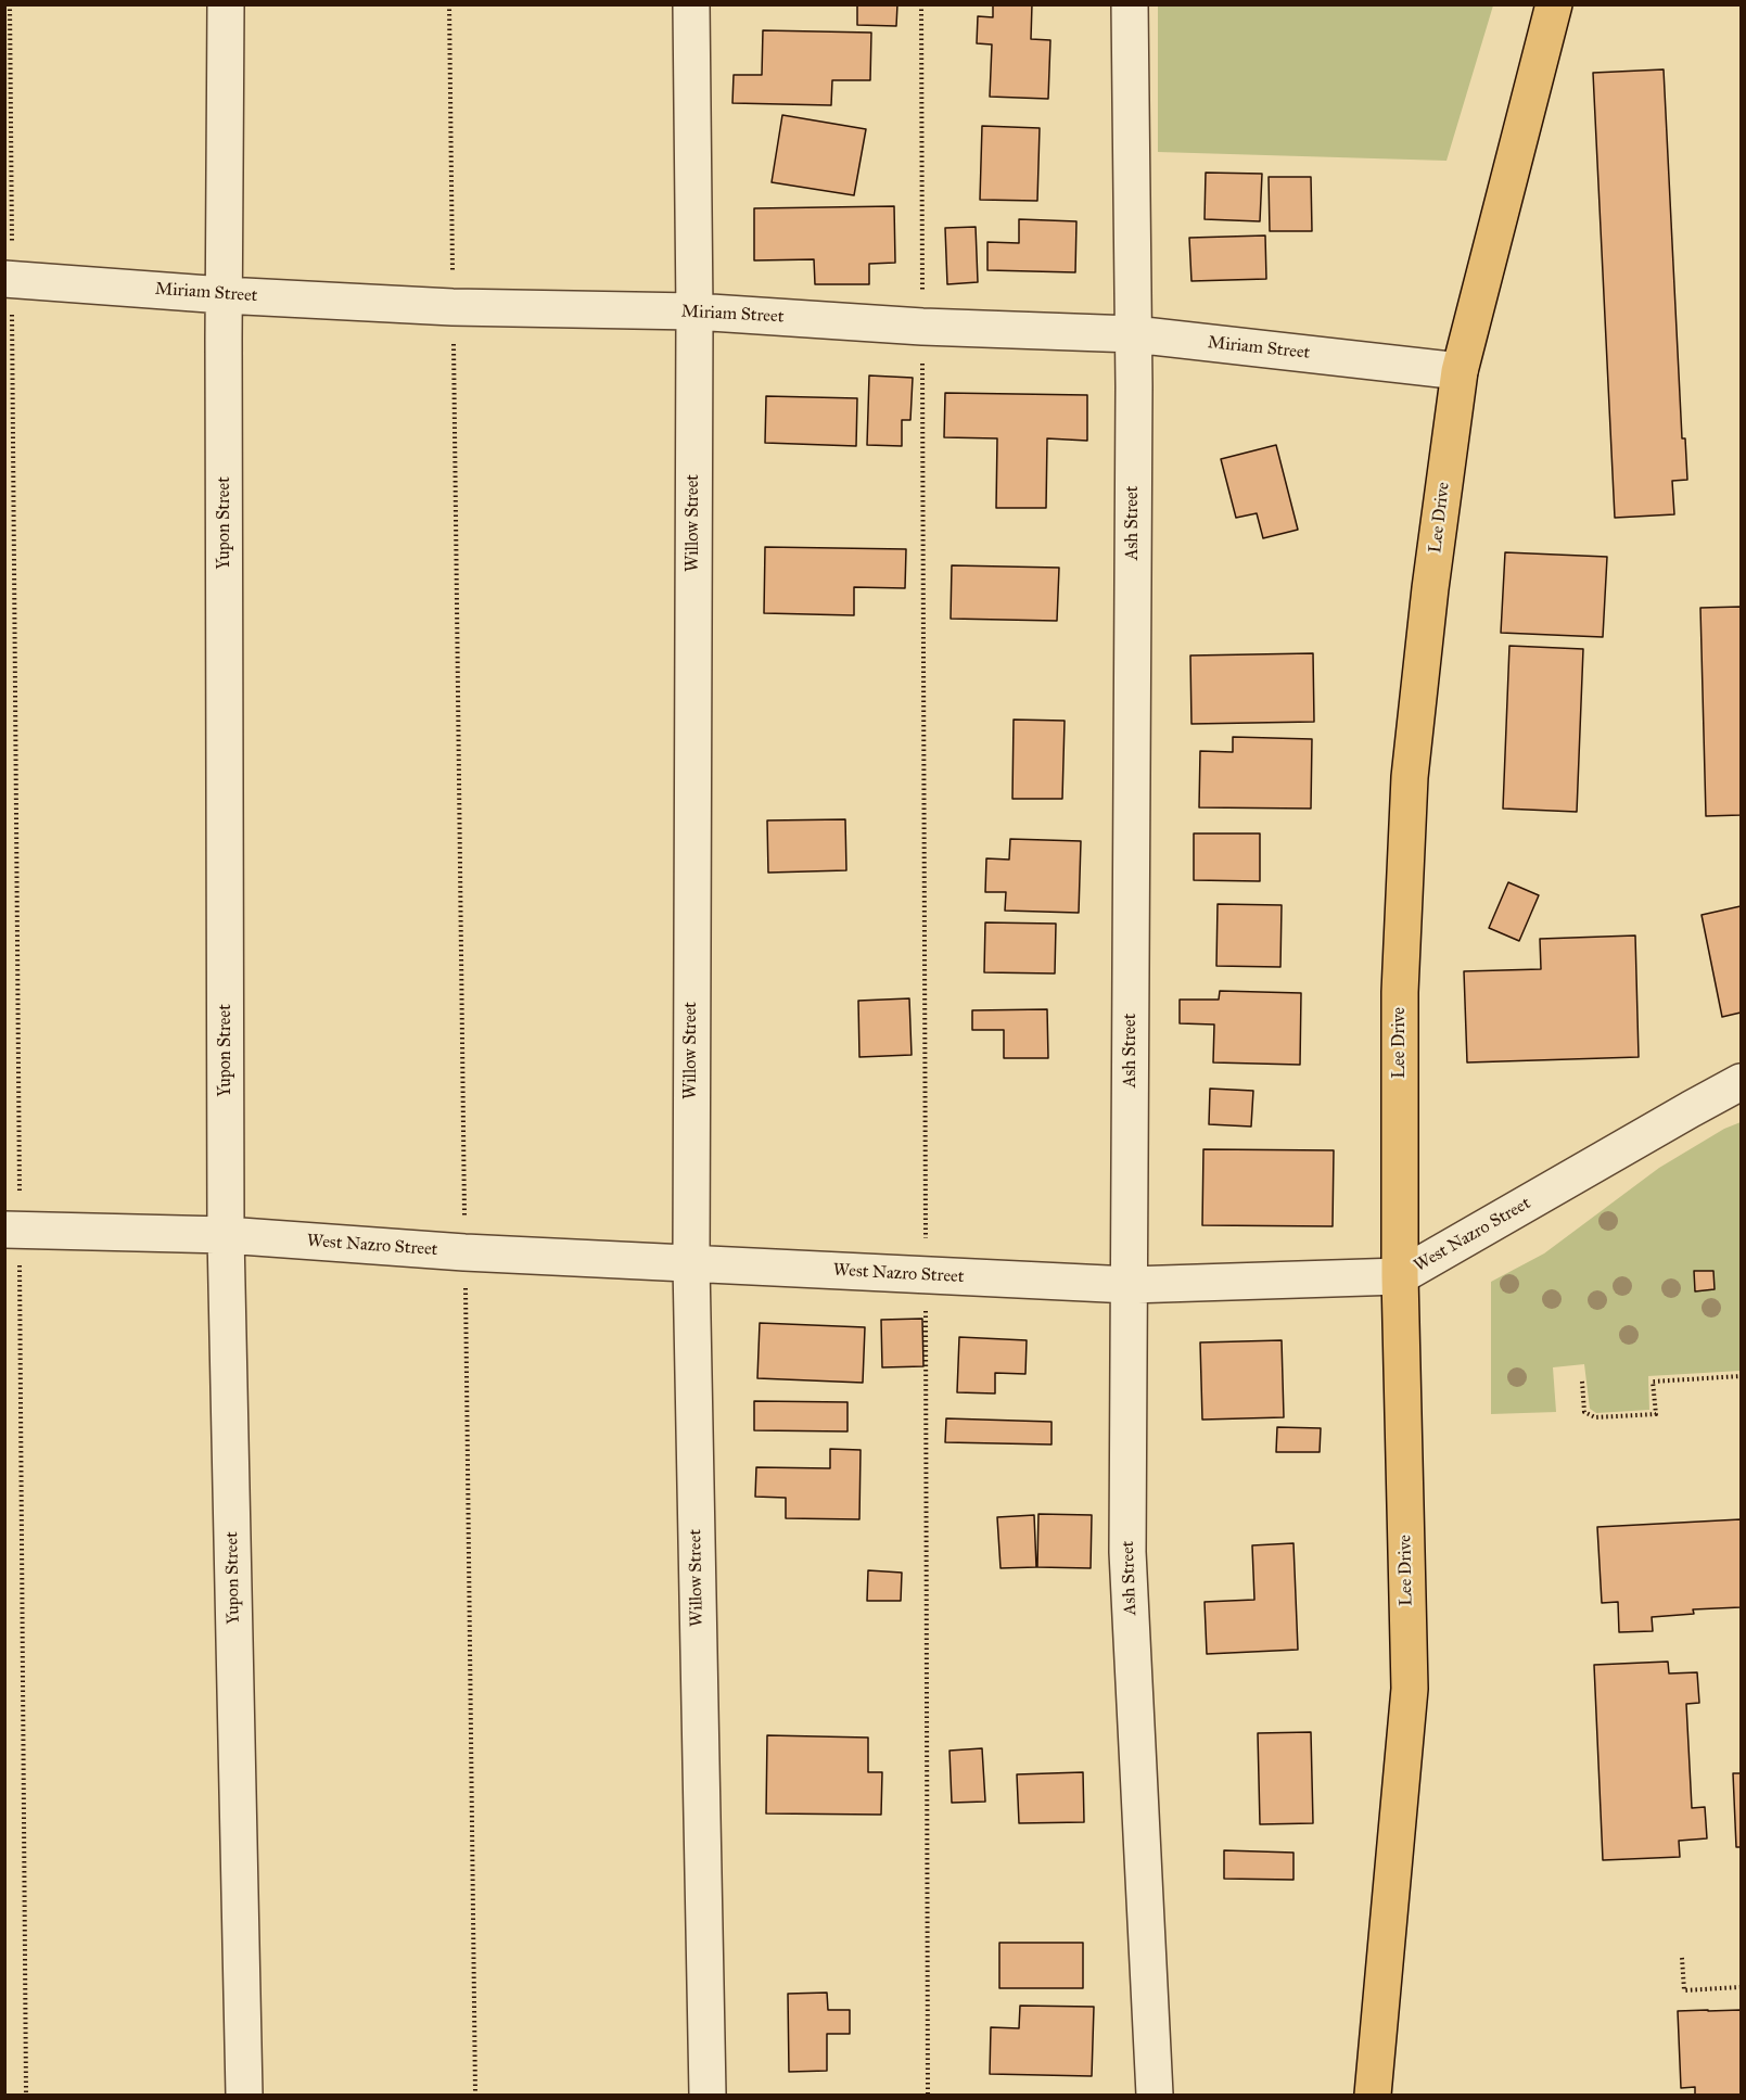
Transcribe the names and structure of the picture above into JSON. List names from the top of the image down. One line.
{"streets":{"main road":["Lee Drive"],"street":["Miriam Street","Yupon Street","Willow Street","Ash Street","West Nazro Street"]},"crossings":[["Miriam Street","Lee Drive"],["Miriam Street","Yupon Street"],["Miriam Street","Willow Street"],["Miriam Street","Ash Street"],["Lee Drive","West Nazro Street"],["Yupon Street","West Nazro Street"],["Willow Street","West Nazro Street"],["Ash Street","West Nazro Street"]]}
